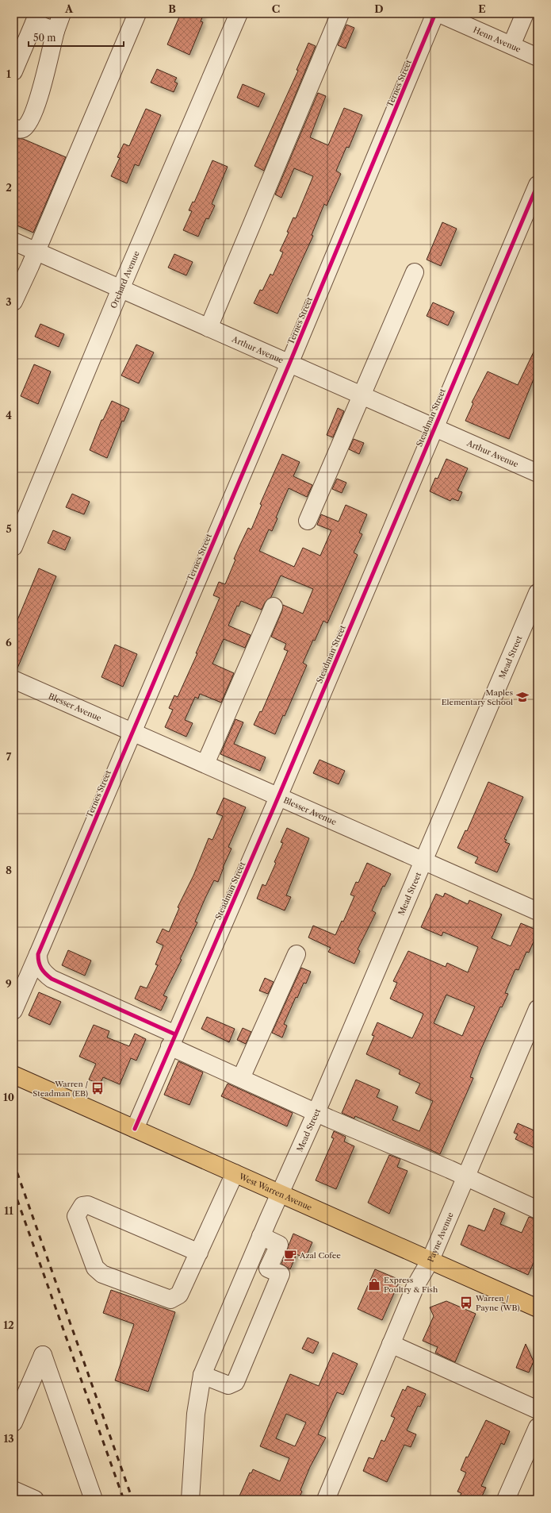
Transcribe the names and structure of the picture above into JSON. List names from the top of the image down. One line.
{"streets":{"main road":["West Warren Avenue"],"street":["Henn Avenue","Ternes Street","Orchard Avenue","Arthur Avenue","Steadman Street","Mead Street","Blesser Avenue","Payne Avenue"]},"crossings":[["Ternes Street","Arthur Avenue"],["Ternes Street","Blesser Avenue"],["Orchard Avenue","Arthur Avenue"],["Arthur Avenue","Steadman Street"],["Steadman Street","Blesser Avenue"],["Steadman Street","West Warren Avenue"],["Mead Street","Blesser Avenue"],["Mead Street","West Warren Avenue"],["West Warren Avenue","Payne Avenue"]],"places":{"school or university":["Maples Elementary School"],"bus stop":["Warren / Steadman (EB)","Warren / Payne (WB)"],"cafe":["Azal Cofee"],"shop":["Express Poultry & Fish"]},"scale_bar":"50 m","grid":{"columns":["A","B","C","D","E"],"rows":["1","2","3","4","5","6","7","8","9","10","11","12","13"]}}
